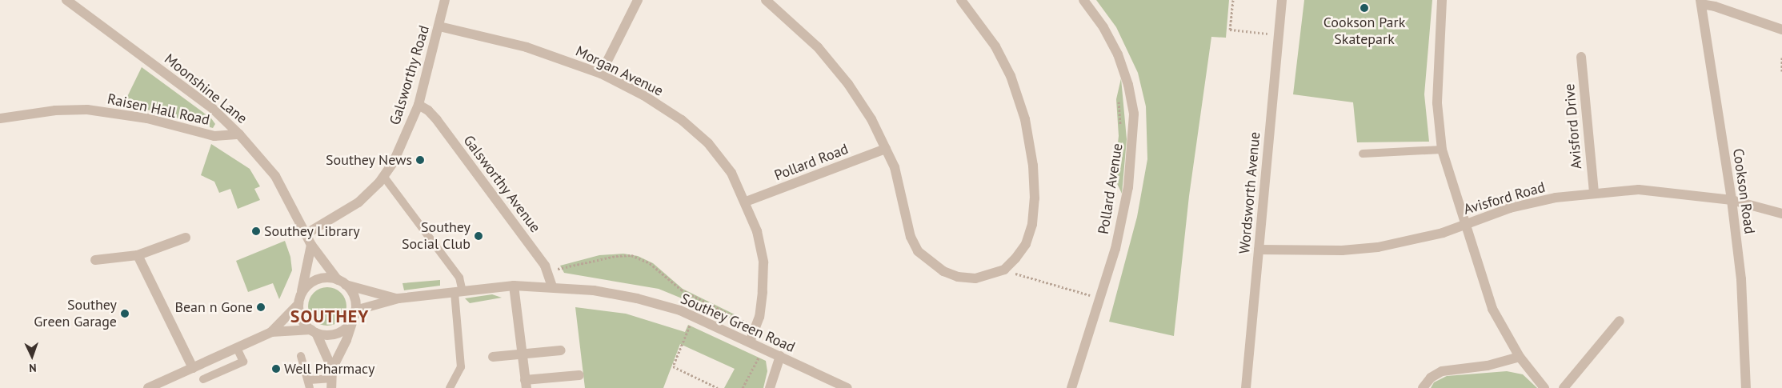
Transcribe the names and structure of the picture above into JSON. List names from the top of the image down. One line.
{"streets":{"street":["Morgan Avenue","Galsworthy Road","Moonshine Lane","Raisen Hall Road","Avisford Drive","Pollard Road","Galsworthy Avenue","Pollard Avenue","Cookson Road","Wordsworth Avenue","Avisford Road","Southey Green Road"]},"crossings":[["Morgan Avenue","Galsworthy Road"],["Morgan Avenue","Pollard Road"],["Morgan Avenue","Southey Green Road"],["Galsworthy Road","Moonshine Lane"],["Galsworthy Road","Galsworthy Avenue"],["Moonshine Lane","Raisen Hall Road"],["Moonshine Lane","Southey Green Road"],["Avisford Drive","Avisford Road"],["Galsworthy Avenue","Southey Green Road"],["Cookson Road","Avisford Road"],["Wordsworth Avenue","Avisford Road"]],"districts":["SOUTHEY"],"places":["Cookson Park Skatepark","Southey News","Southey Library","Southey Social Club","Bean n Gone","Southey Green Garage","Well Pharmacy"],"north":"bottom"}
